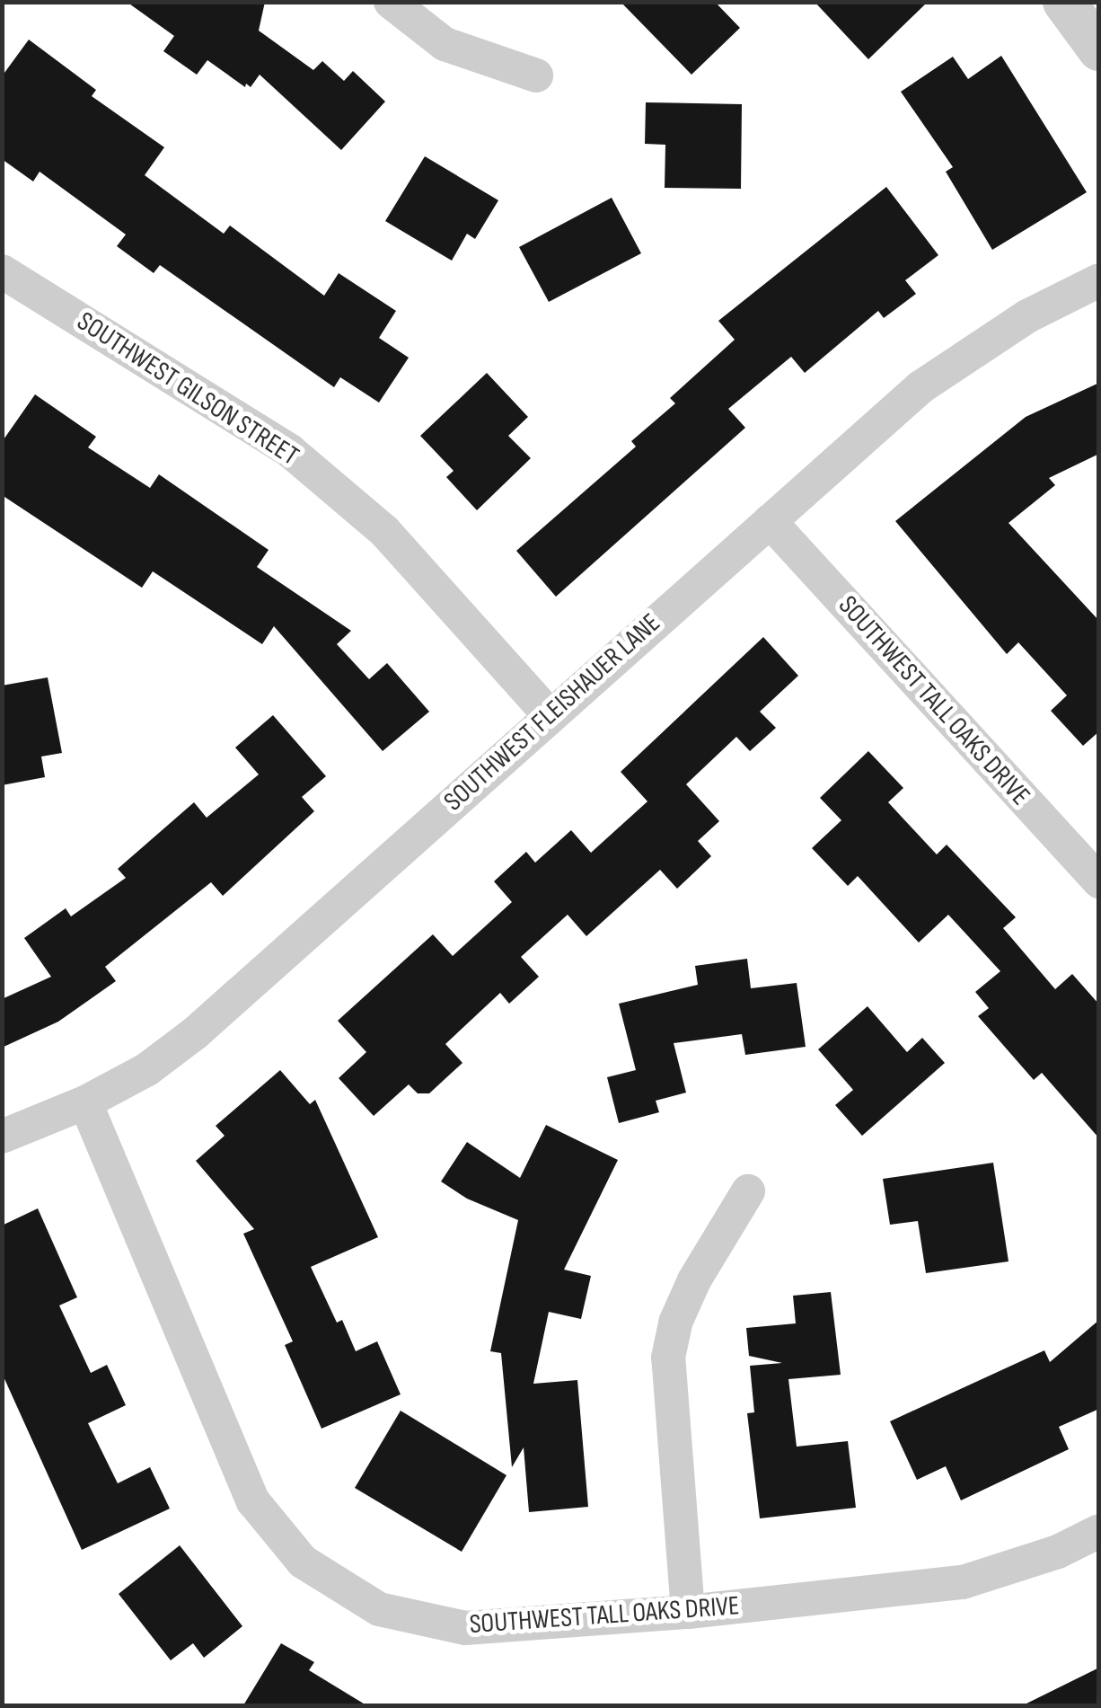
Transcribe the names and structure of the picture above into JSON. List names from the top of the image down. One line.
{"streets":{"street":["SOUTHWEST GILSON STREET","SOUTHWEST TALL OAKS DRIVE","SOUTHWEST FLEISHAUER LANE"]},"crossings":[["SOUTHWEST GILSON STREET","SOUTHWEST FLEISHAUER LANE"],["SOUTHWEST TALL OAKS DRIVE","SOUTHWEST FLEISHAUER LANE"]]}
